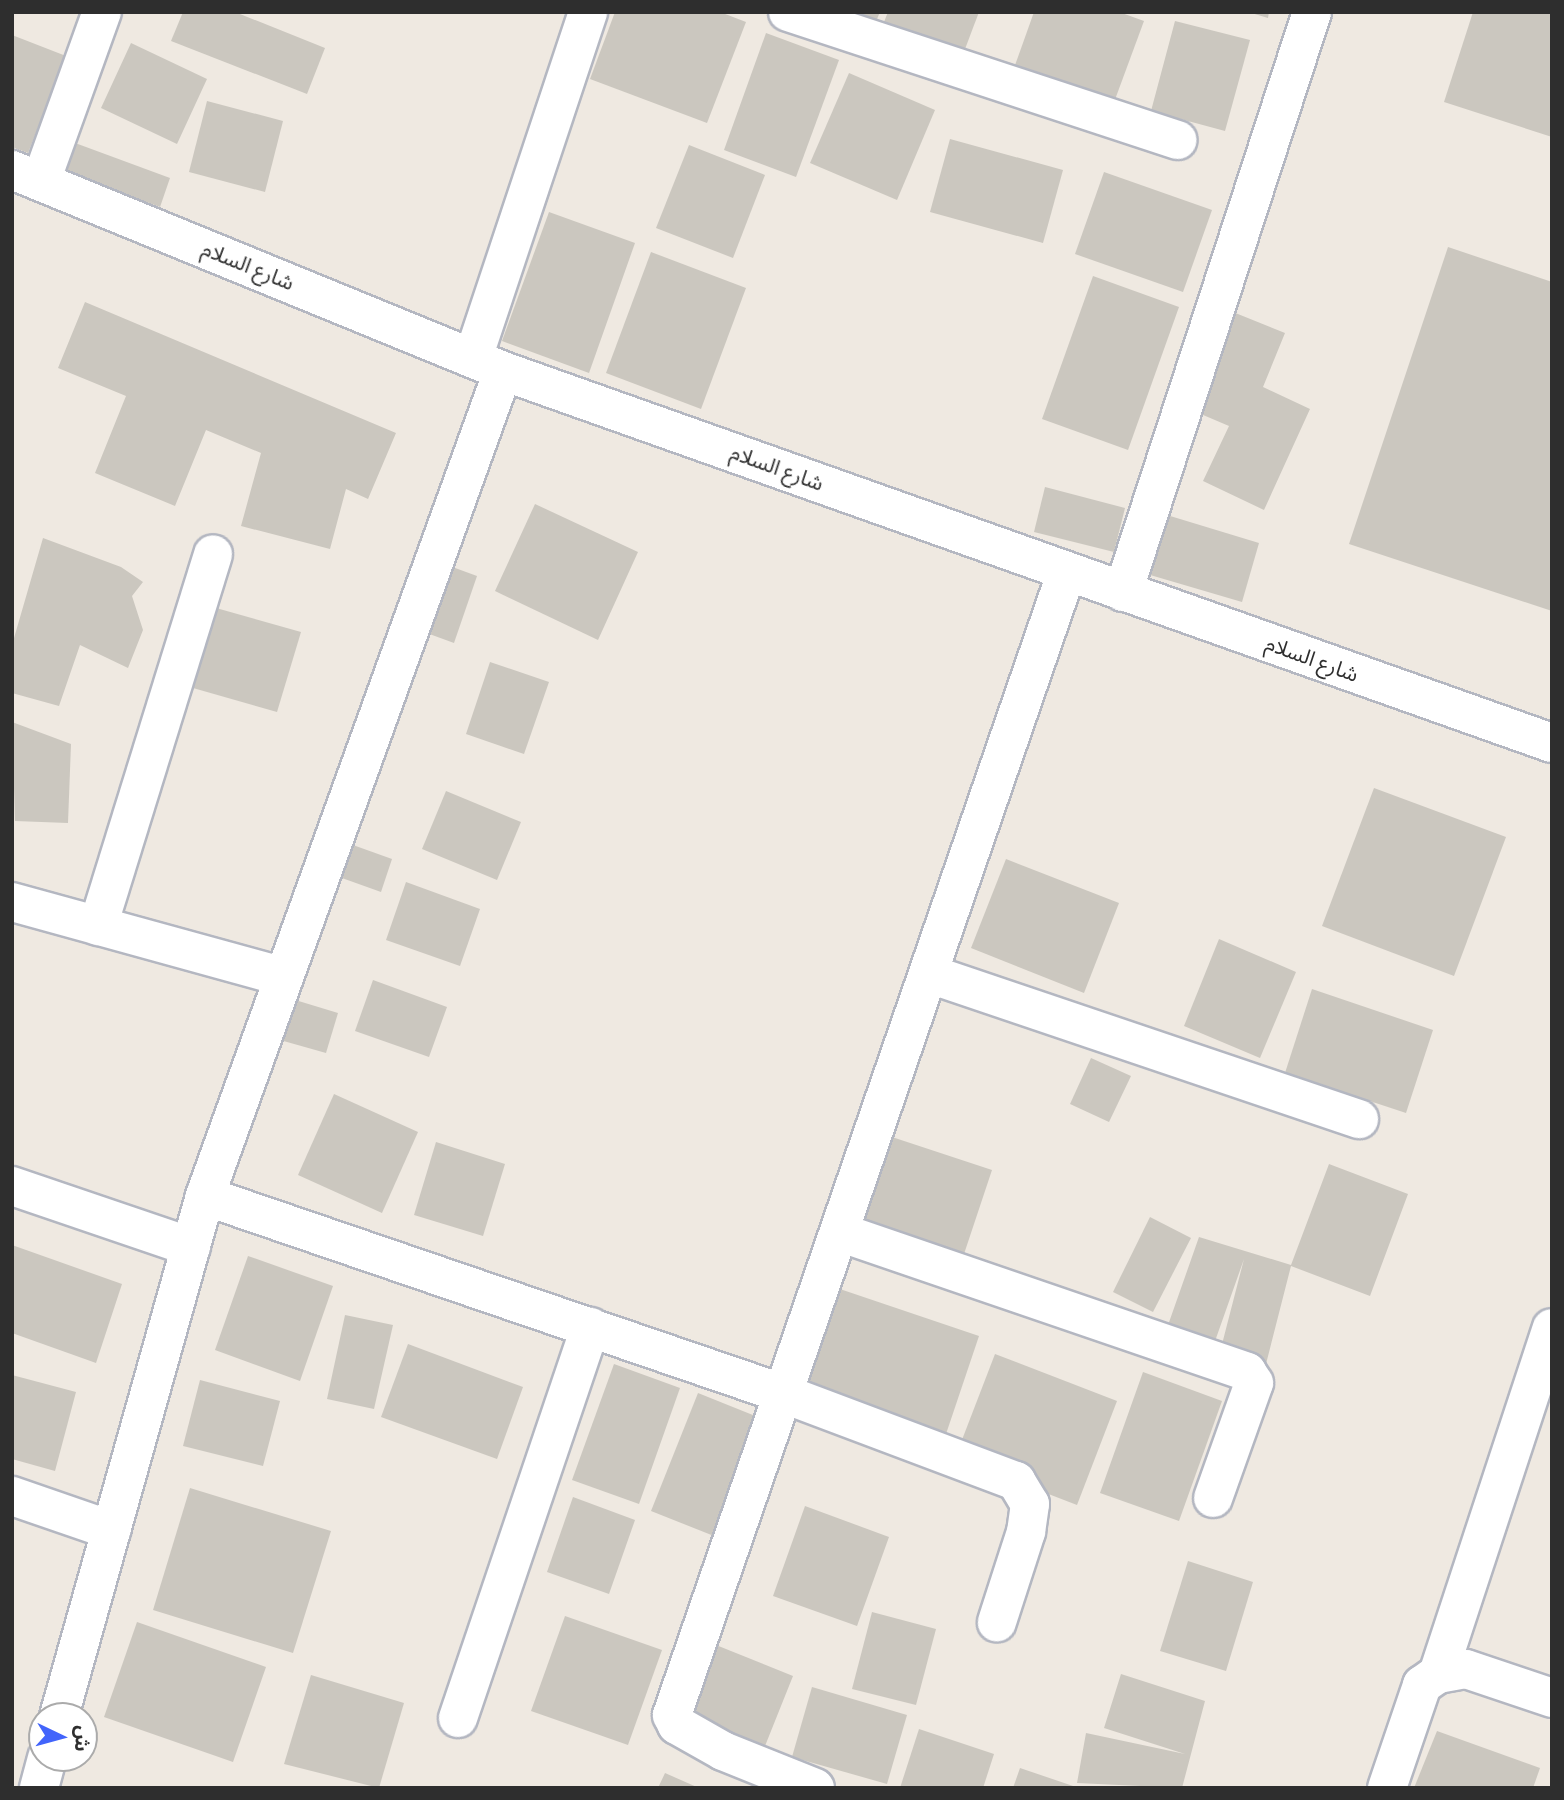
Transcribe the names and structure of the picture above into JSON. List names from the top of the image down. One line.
{"streets":{"street":["شارع السلام"]},"north":"right"}
